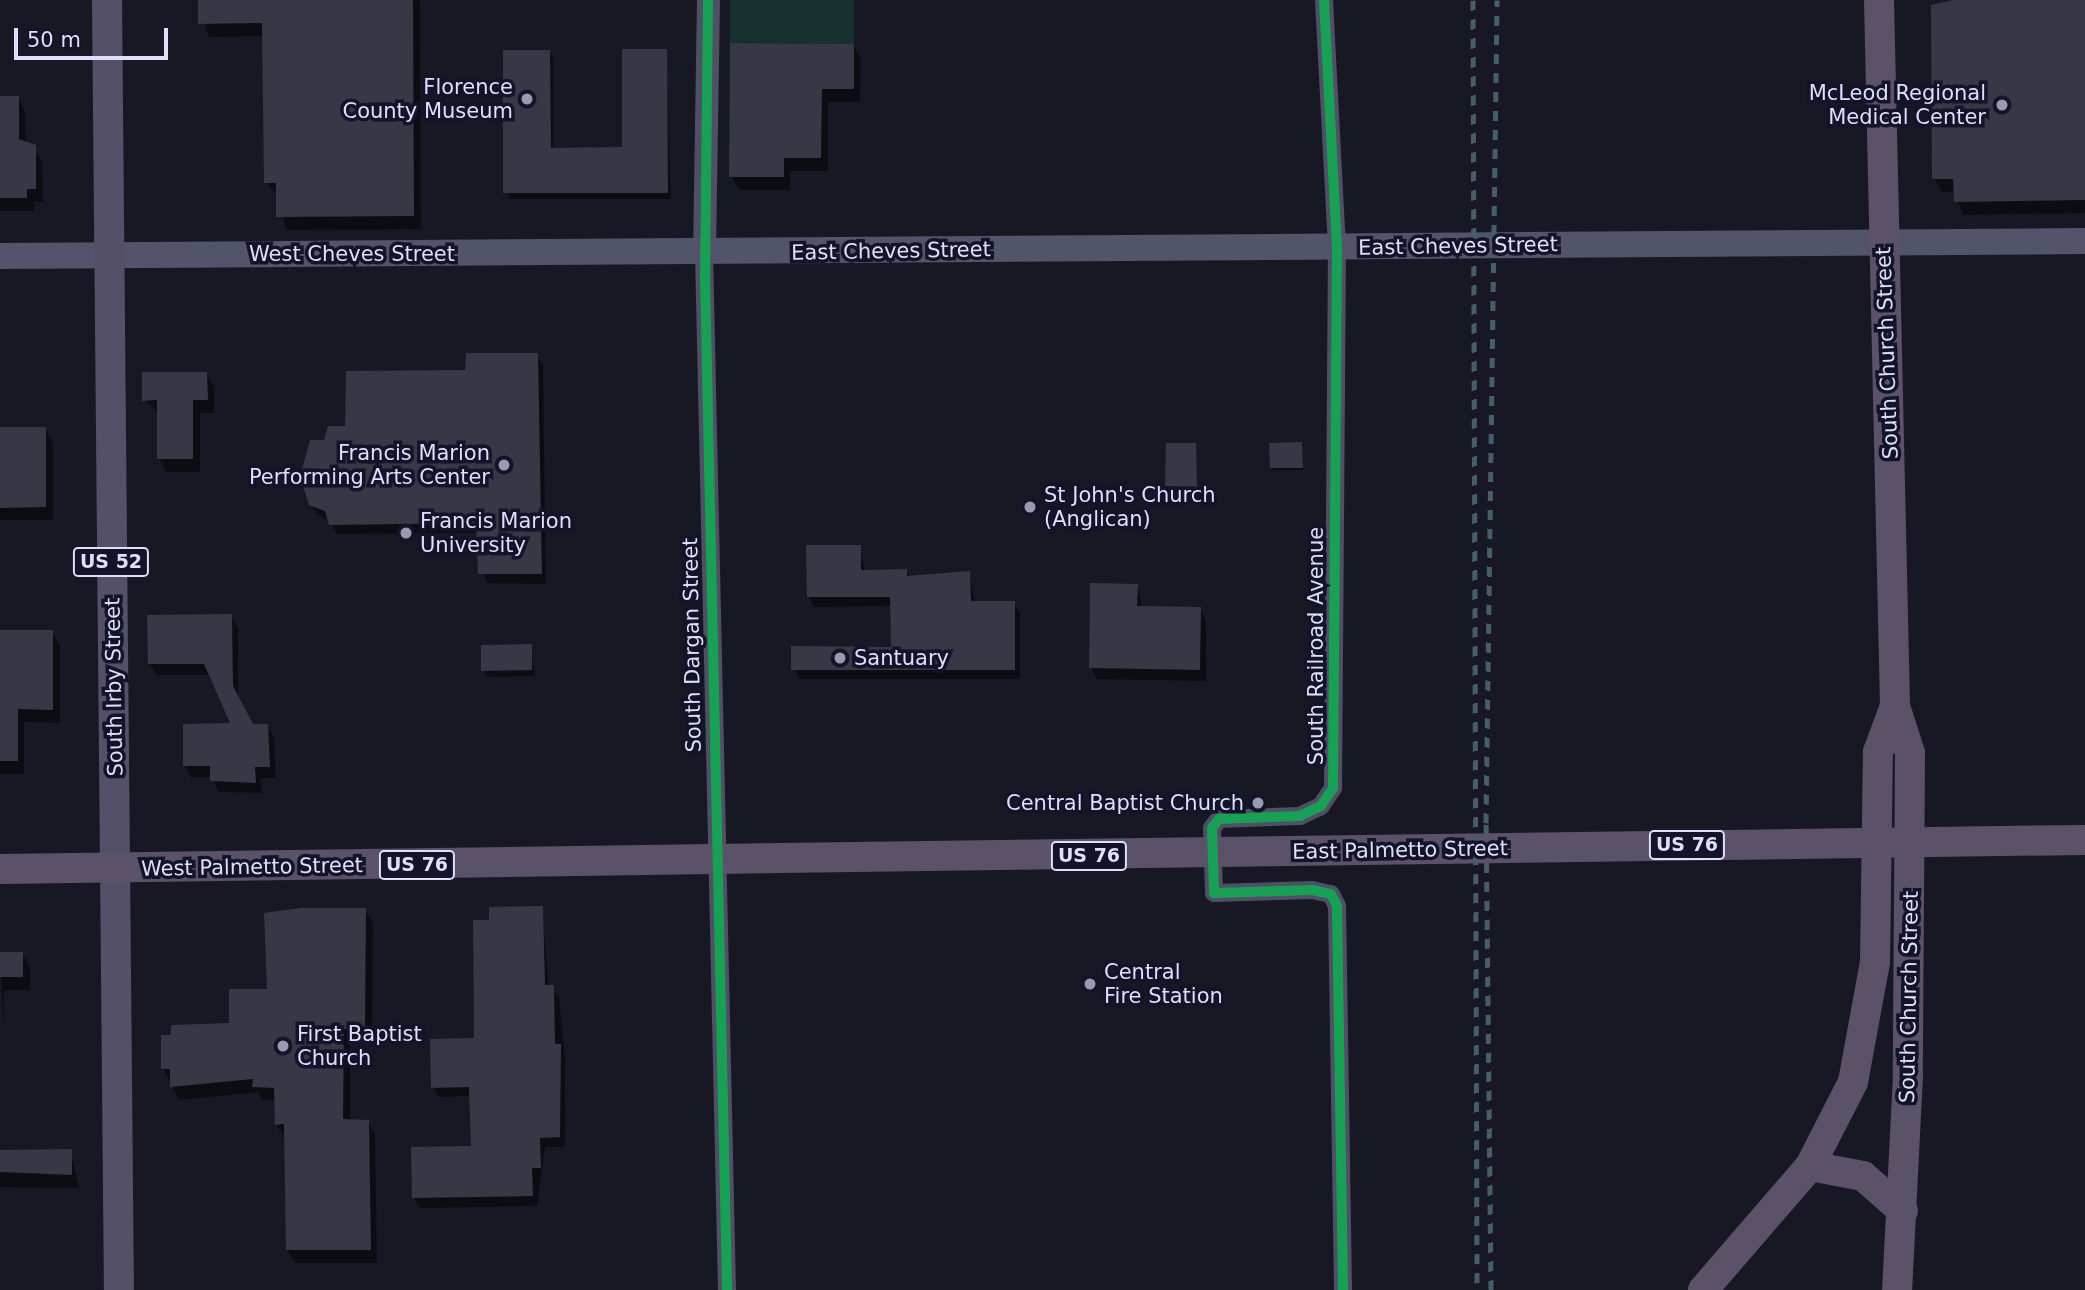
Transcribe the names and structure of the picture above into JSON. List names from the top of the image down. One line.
{"streets":{"highway":["South Church Street","US 76","East Palmetto Street","West Palmetto Street"],"main road":["East Cheves Street","West Cheves Street","US 52","South Irby Street"],"street":["South Dargan Street","South Railroad Avenue"]},"crossings":[["East Cheves Street","West Cheves Street"],["East Cheves Street","South Church Street"],["East Cheves Street","South Dargan Street"],["East Cheves Street","South Railroad Avenue"],["West Cheves Street","South Dargan Street"],["West Cheves Street","South Irby Street"],["South Church Street","East Palmetto Street"],["South Dargan Street","East Palmetto Street"],["South Dargan Street","West Palmetto Street"],["South Railroad Avenue","East Palmetto Street"],["South Irby Street","West Palmetto Street"],["East Palmetto Street","West Palmetto Street"]],"places":["Florence County Museum","McLeod Regional Medical Center","Francis Marion Performing Arts Center","St John's Church (Anglican)","Francis Marion University","Santuary","Central Baptist Church","Central Fire Station","First Baptist Church"],"scale_bar":"50 m"}
